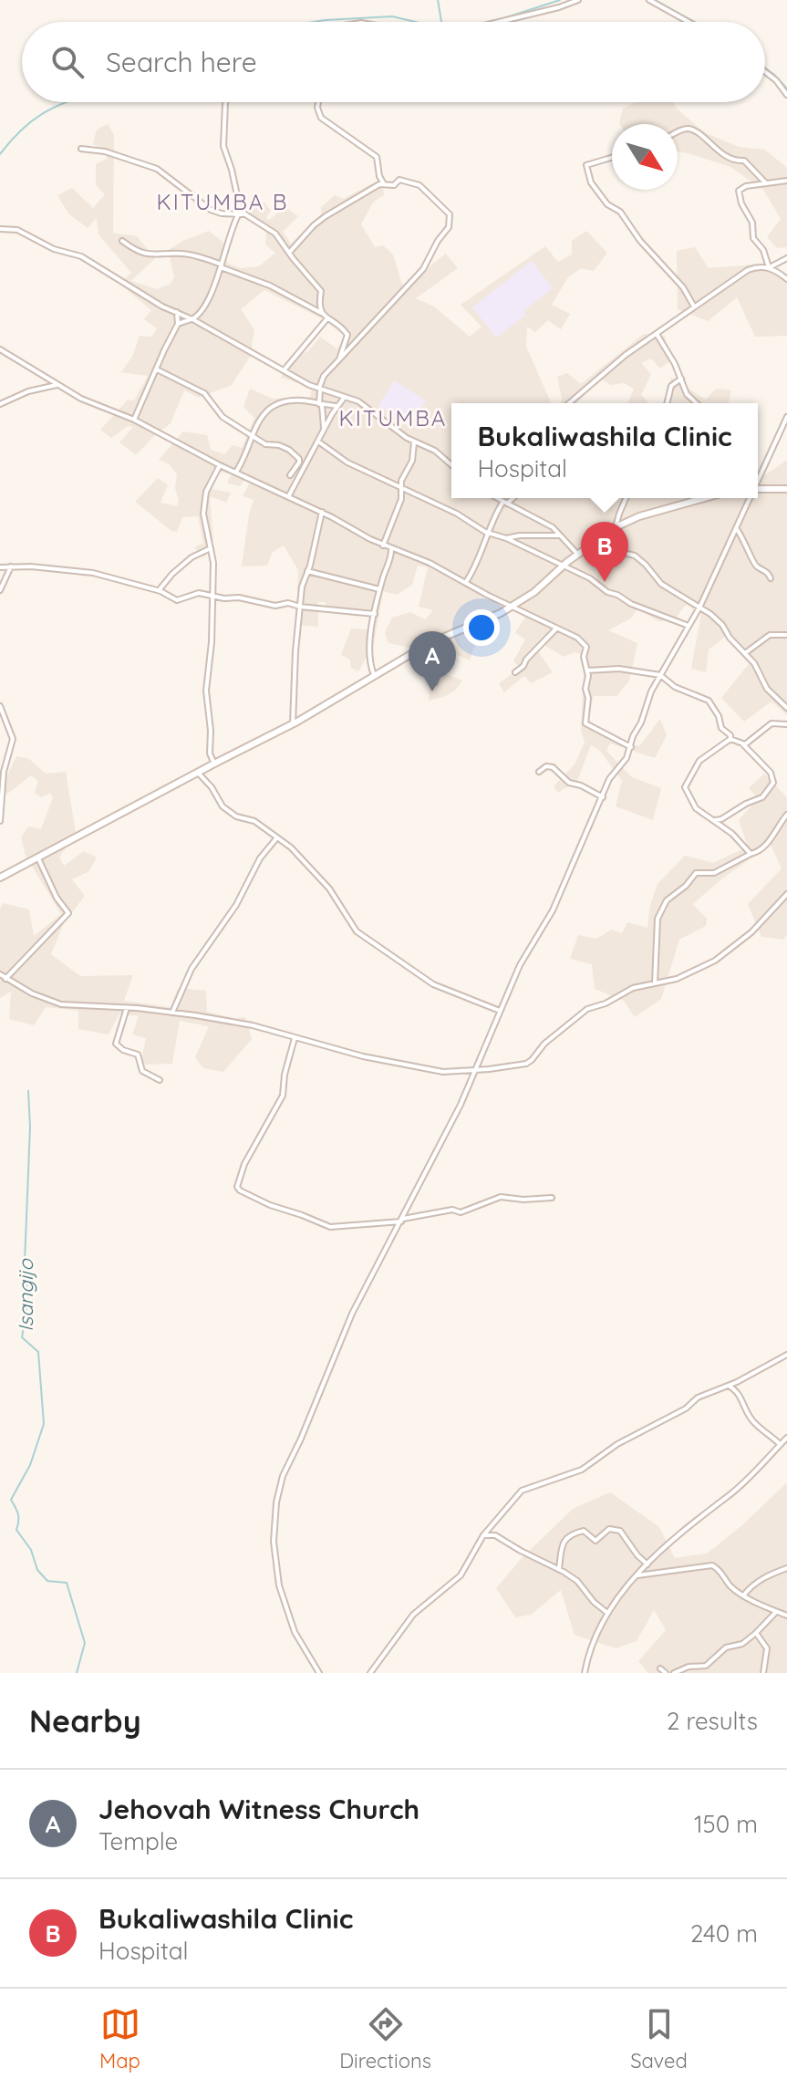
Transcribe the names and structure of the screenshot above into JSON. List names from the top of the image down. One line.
{"districts":["KITUMBA B","KITUMBA"],"water":["Isangijo"],"north":"bottom right","page":{"search":"Search here","popup":["Bukaliwashila Clinic","Hospital"],"pins":["B","A"],"heading":["Nearby","2 results"],"list":[{"mark":"A","name":"Jehovah Witness Church","note":"Temple","value":"150 m"},{"mark":"B","name":"Bukaliwashila Clinic","note":"Hospital","value":"240 m"}],"nav":["Map","Directions","Saved"]}}
